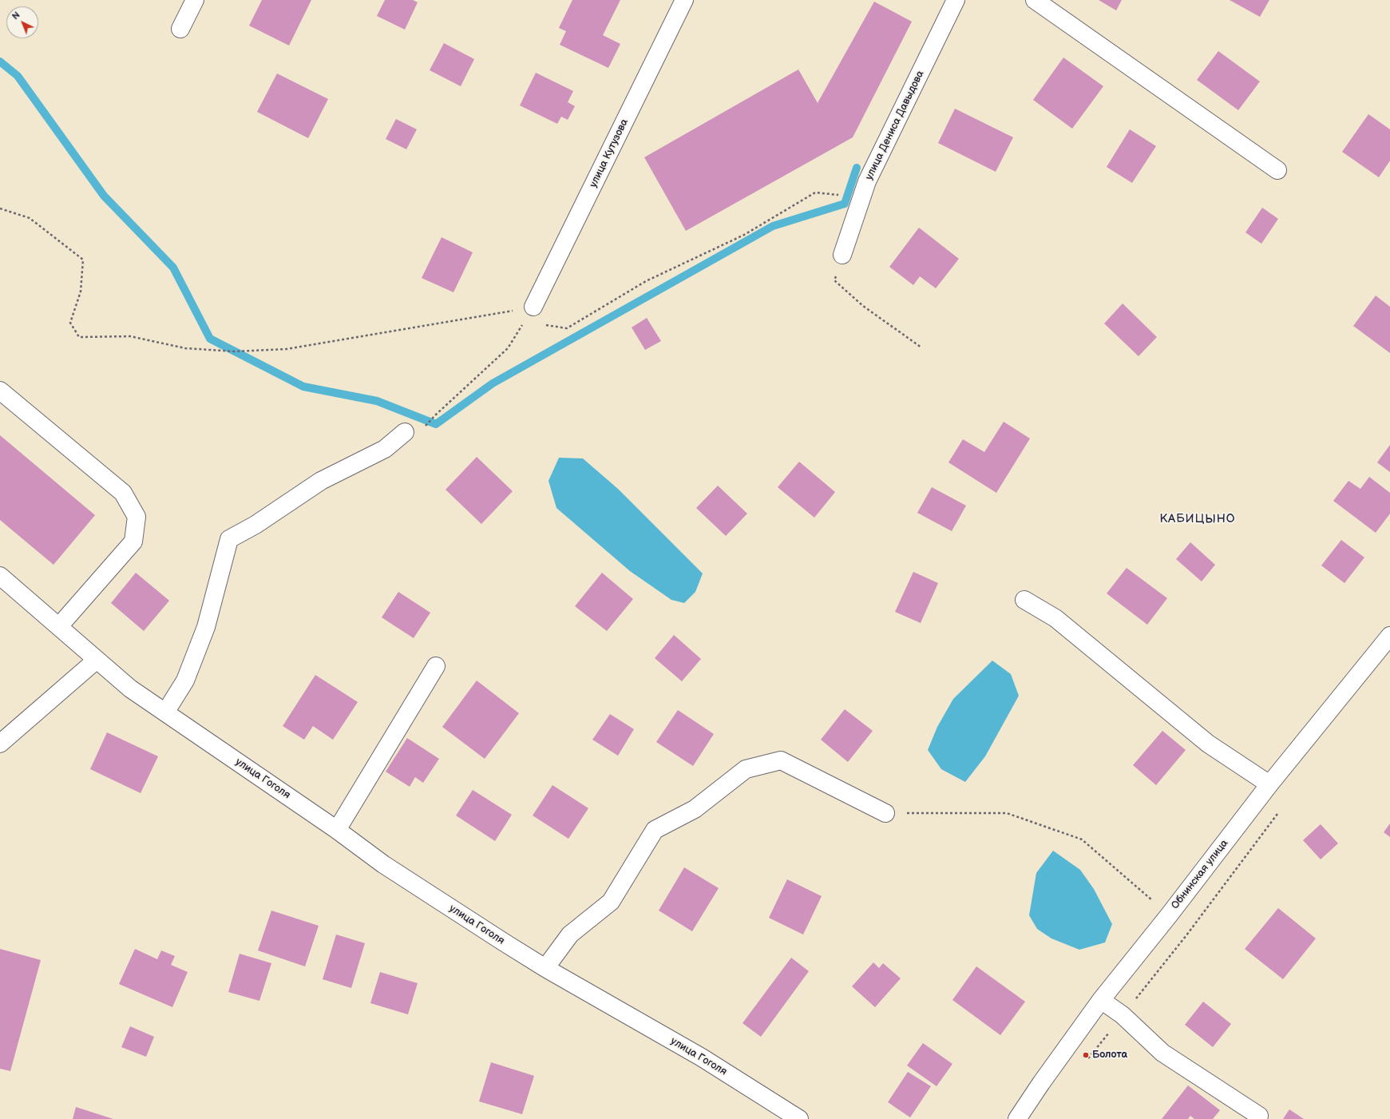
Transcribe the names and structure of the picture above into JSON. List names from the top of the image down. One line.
{"streets":{"street":["улица Дениса Давыдова","улица Кутузова","улица Гоголя","Обнинская улица"]},"districts":["КАБИЦЫНО"],"places":["Болота"],"north":"top left"}
